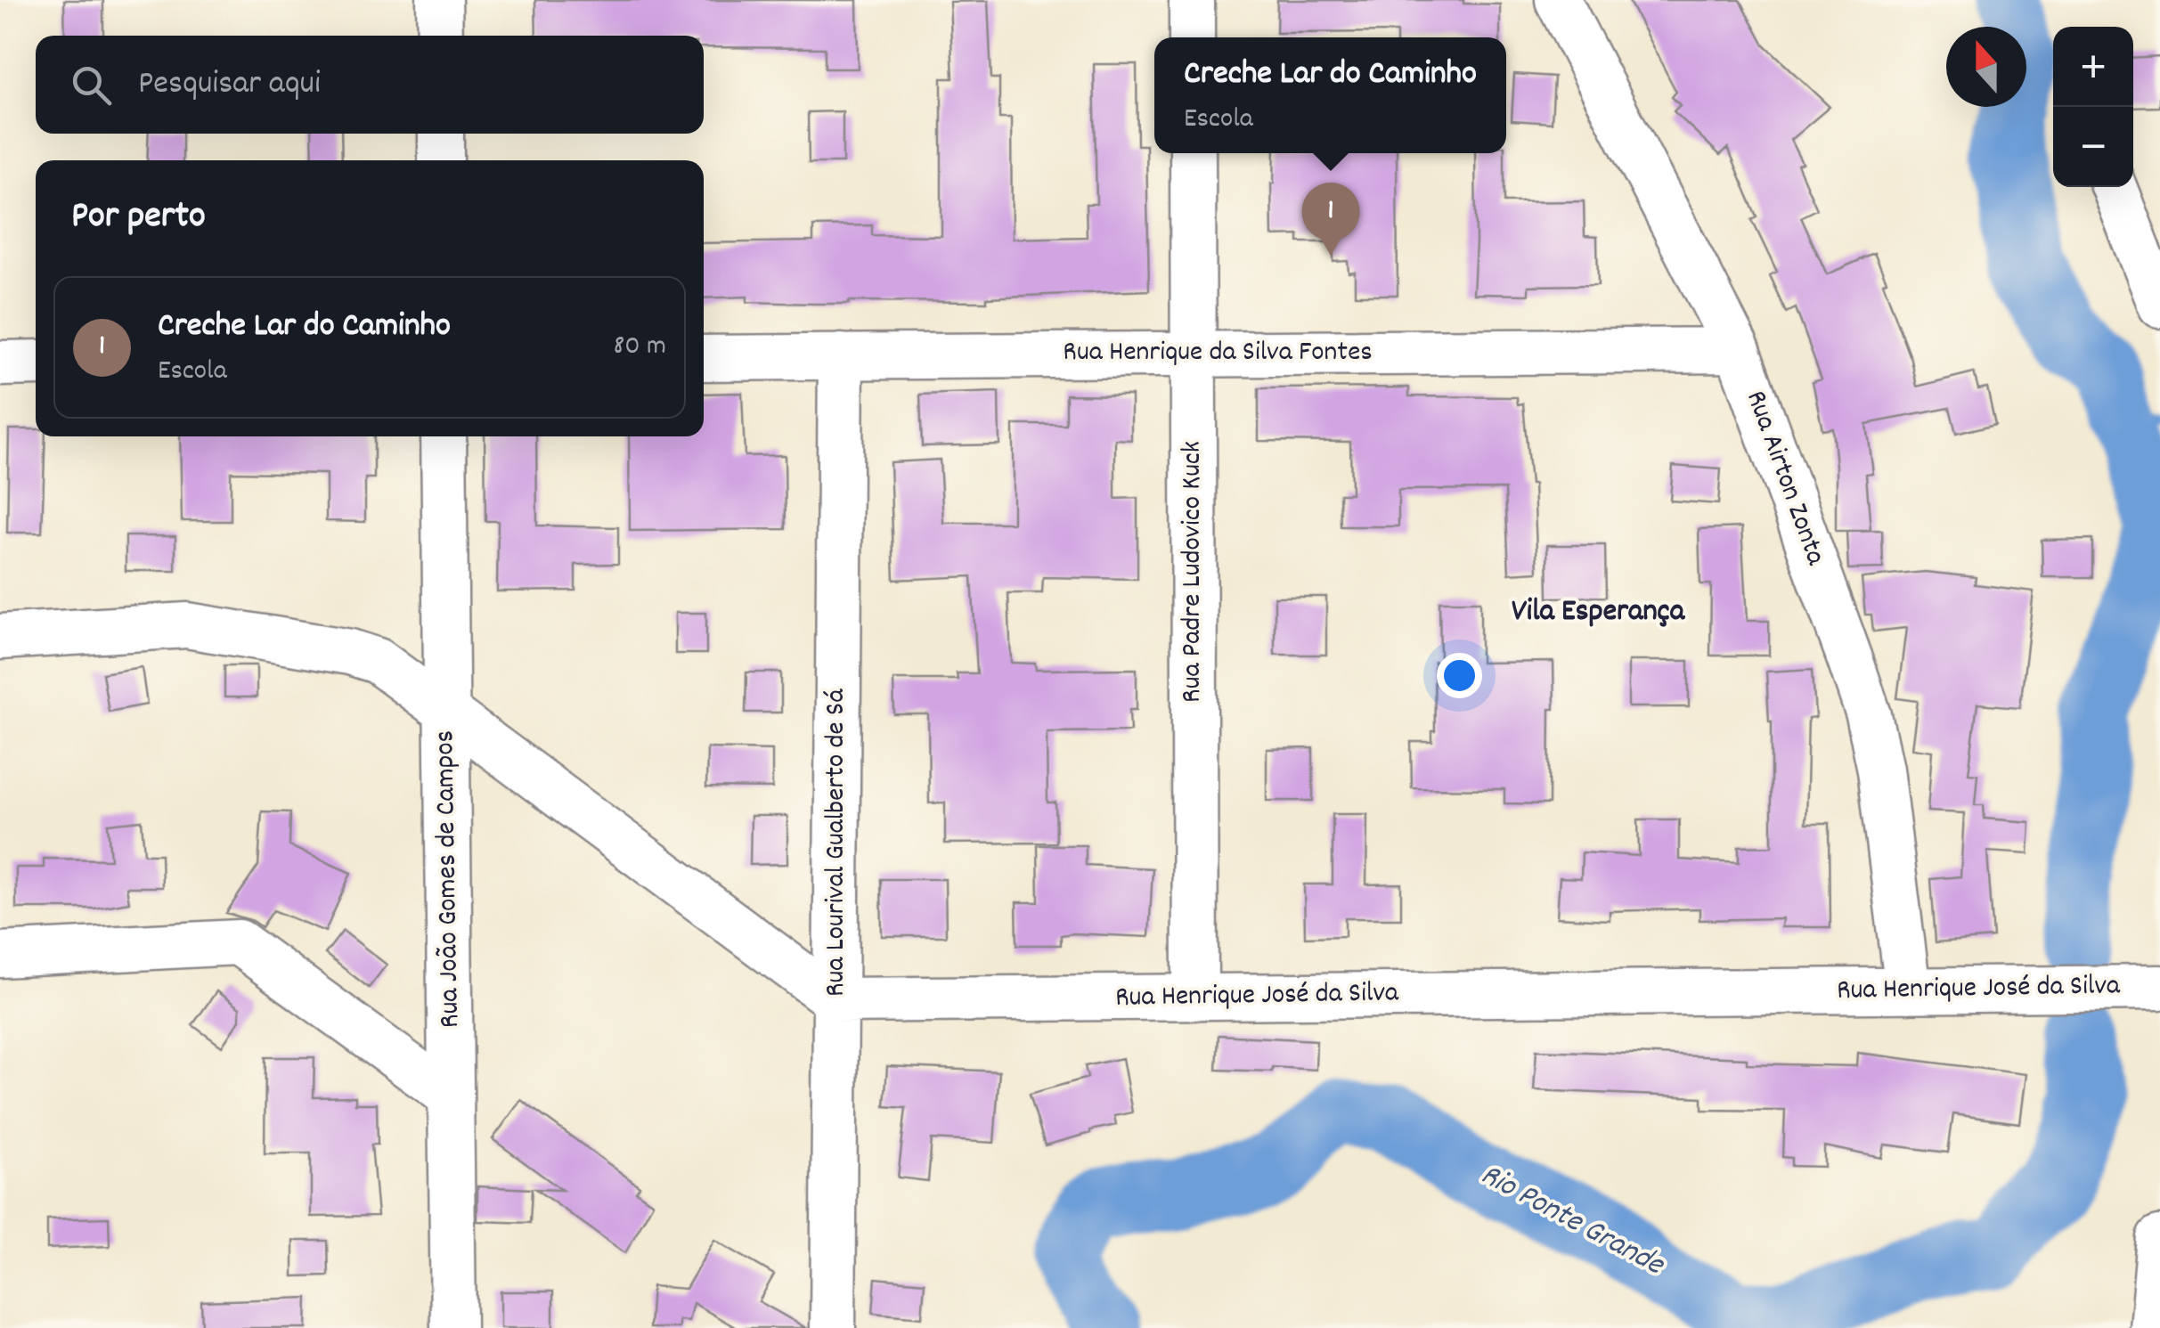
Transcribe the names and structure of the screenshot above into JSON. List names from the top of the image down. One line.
{"streets":{"street":["Rua Henrique da Silva Fontes","Rua Airton Zonta","Rua Padre Ludovico Kuck","Rua Lourival Gualberto de Sá","Rua João Gomes de Campos","Rua Henrique José da Silva"]},"crossings":[["Rua Henrique da Silva Fontes","Rua Airton Zonta"],["Rua Henrique da Silva Fontes","Rua Padre Ludovico Kuck"],["Rua Henrique da Silva Fontes","Rua Lourival Gualberto de Sá"],["Rua Airton Zonta","Rua Henrique José da Silva"],["Rua Padre Ludovico Kuck","Rua Henrique José da Silva"],["Rua Lourival Gualberto de Sá","Rua Henrique José da Silva"]],"districts":["Vila Esperança"],"water":["Rio Ponte Grande"],"north":"top","page":{"map_buttons":["+","−"],"search":"Pesquisar aqui","popup":["Creche Lar do Caminho","Escola"],"heading":"Por perto","pins":"1","list":[{"mark":"1","name":"Creche Lar do Caminho","note":"Escola","value":"80 m"}]}}
